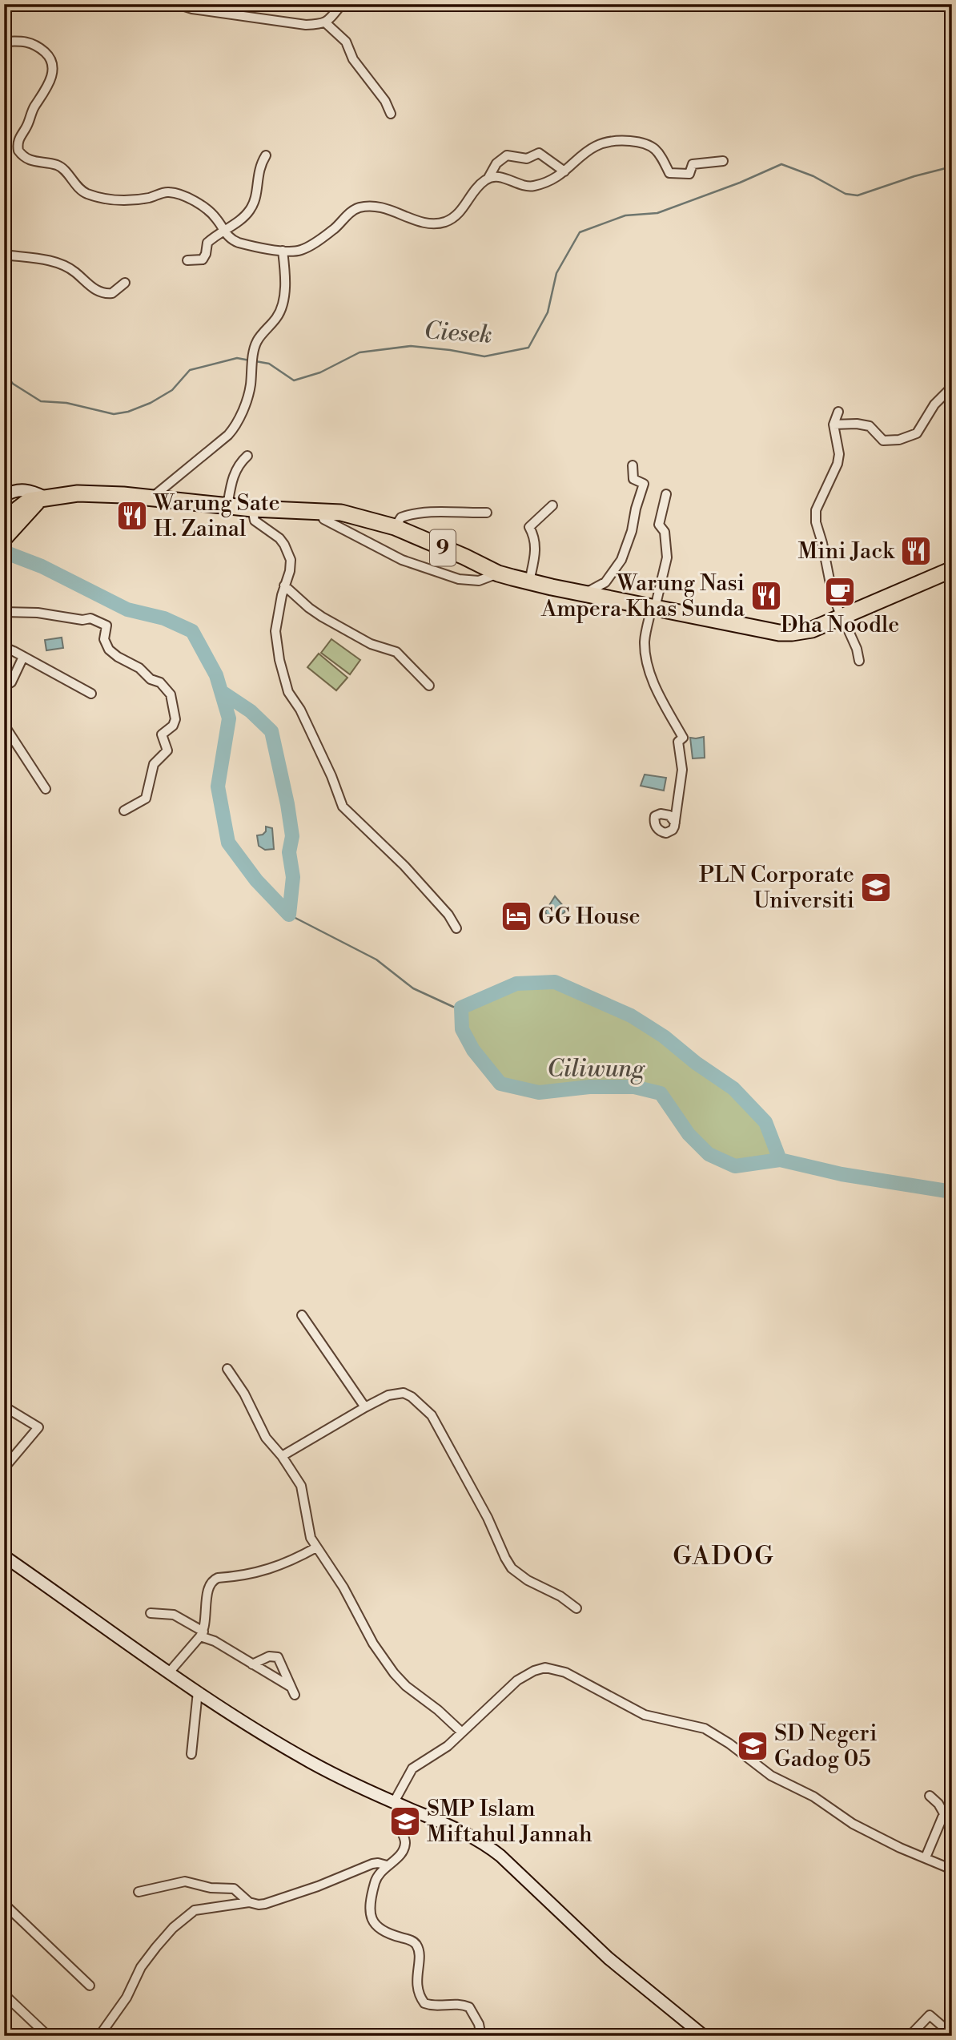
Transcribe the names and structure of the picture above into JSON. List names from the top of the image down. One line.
{"streets":{"highway":["9"]},"districts":["GADOG"],"water":["Ciesek","Ciliwung"],"places":{"restaurant":["Warung Sate H. Zainal","Mini Jack","Warung Nasi Ampera Khas Sunda"],"cafe":["Dha Noodle"],"school or university":["PLN Corporate Universiti","SD Negeri Gadog 05","SMP Islam Miftahul Jannah"],"hotel":["GG House"]}}
